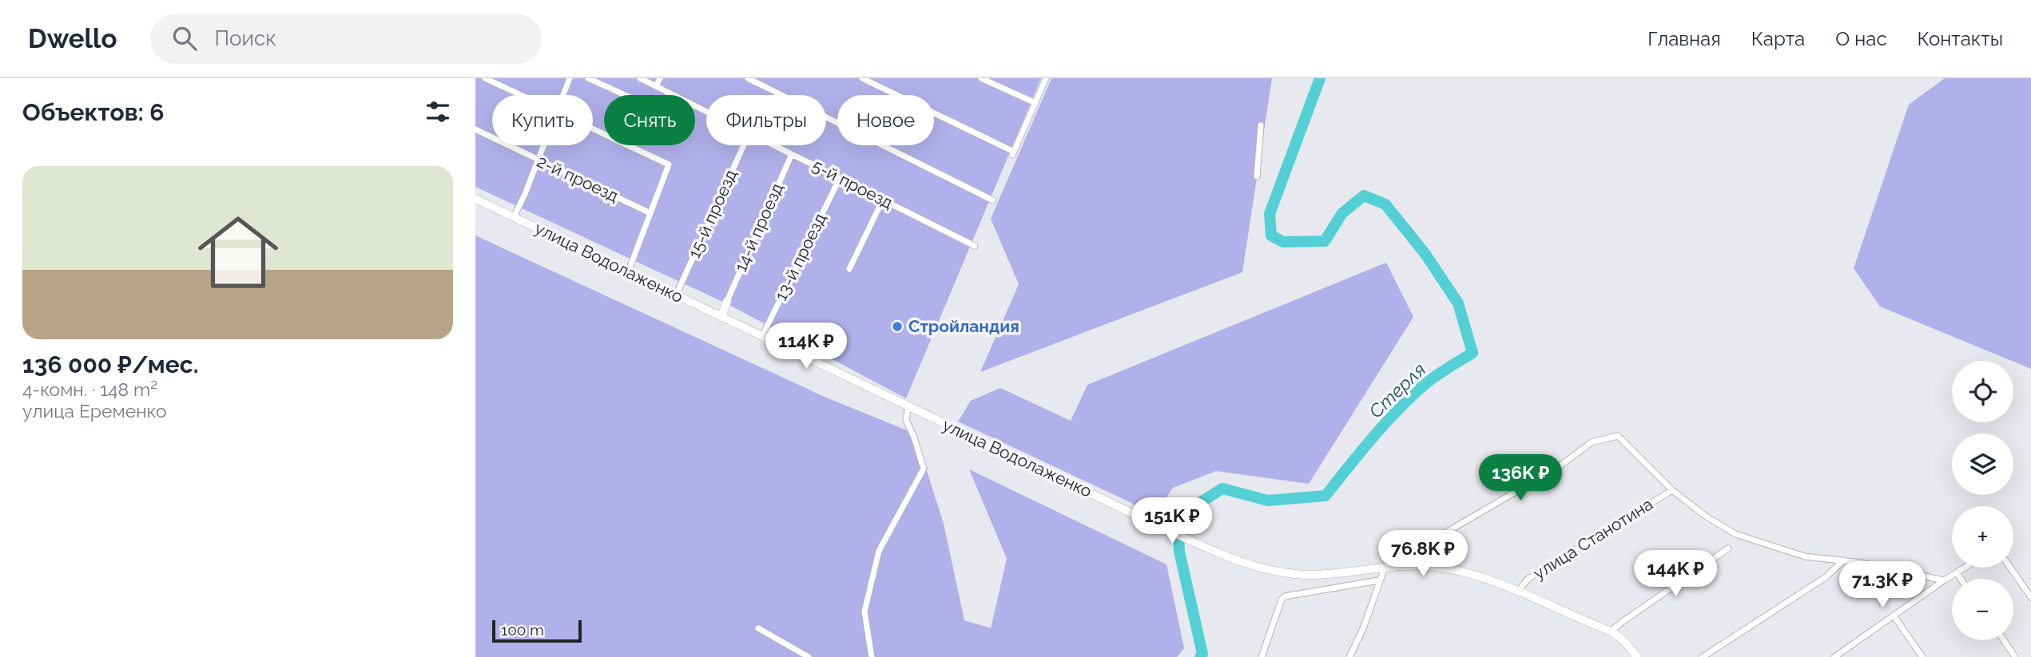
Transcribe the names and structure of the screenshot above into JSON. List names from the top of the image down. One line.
{"streets":{"main road":["улица Водолаженко"],"street":["2-й проезд","5-й проезд","15-й проезд","14-й проезд","13-й проезд","улица Станотина"]},"crossings":[["5-й проезд","14-й проезд"],["5-й проезд","13-й проезд"],["15-й проезд","улица Водолаженко"],["13-й проезд","улица Водолаженко"],["улица Водолаженко","улица Станотина"]],"water":["Стерля"],"places":["Стройландия"],"scale_bar":"100 m","page":{"header":"Dwello","search":"Поиск","nav":["Главная","Карта","О нас","Контакты"],"heading":"Объектов: 6","chip":["Купить","Снять","Фильтры","Новое"],"list":[{"name":"136 000 ₽/мес.","note":"4-комн. · 148 m² · улица Еременко"}],"price":["114K ₽","136K ₽","151K ₽","76.8K ₽","144K ₽","71.3K ₽"],"map_buttons":["+","−"],"scale":"100 m"}}
